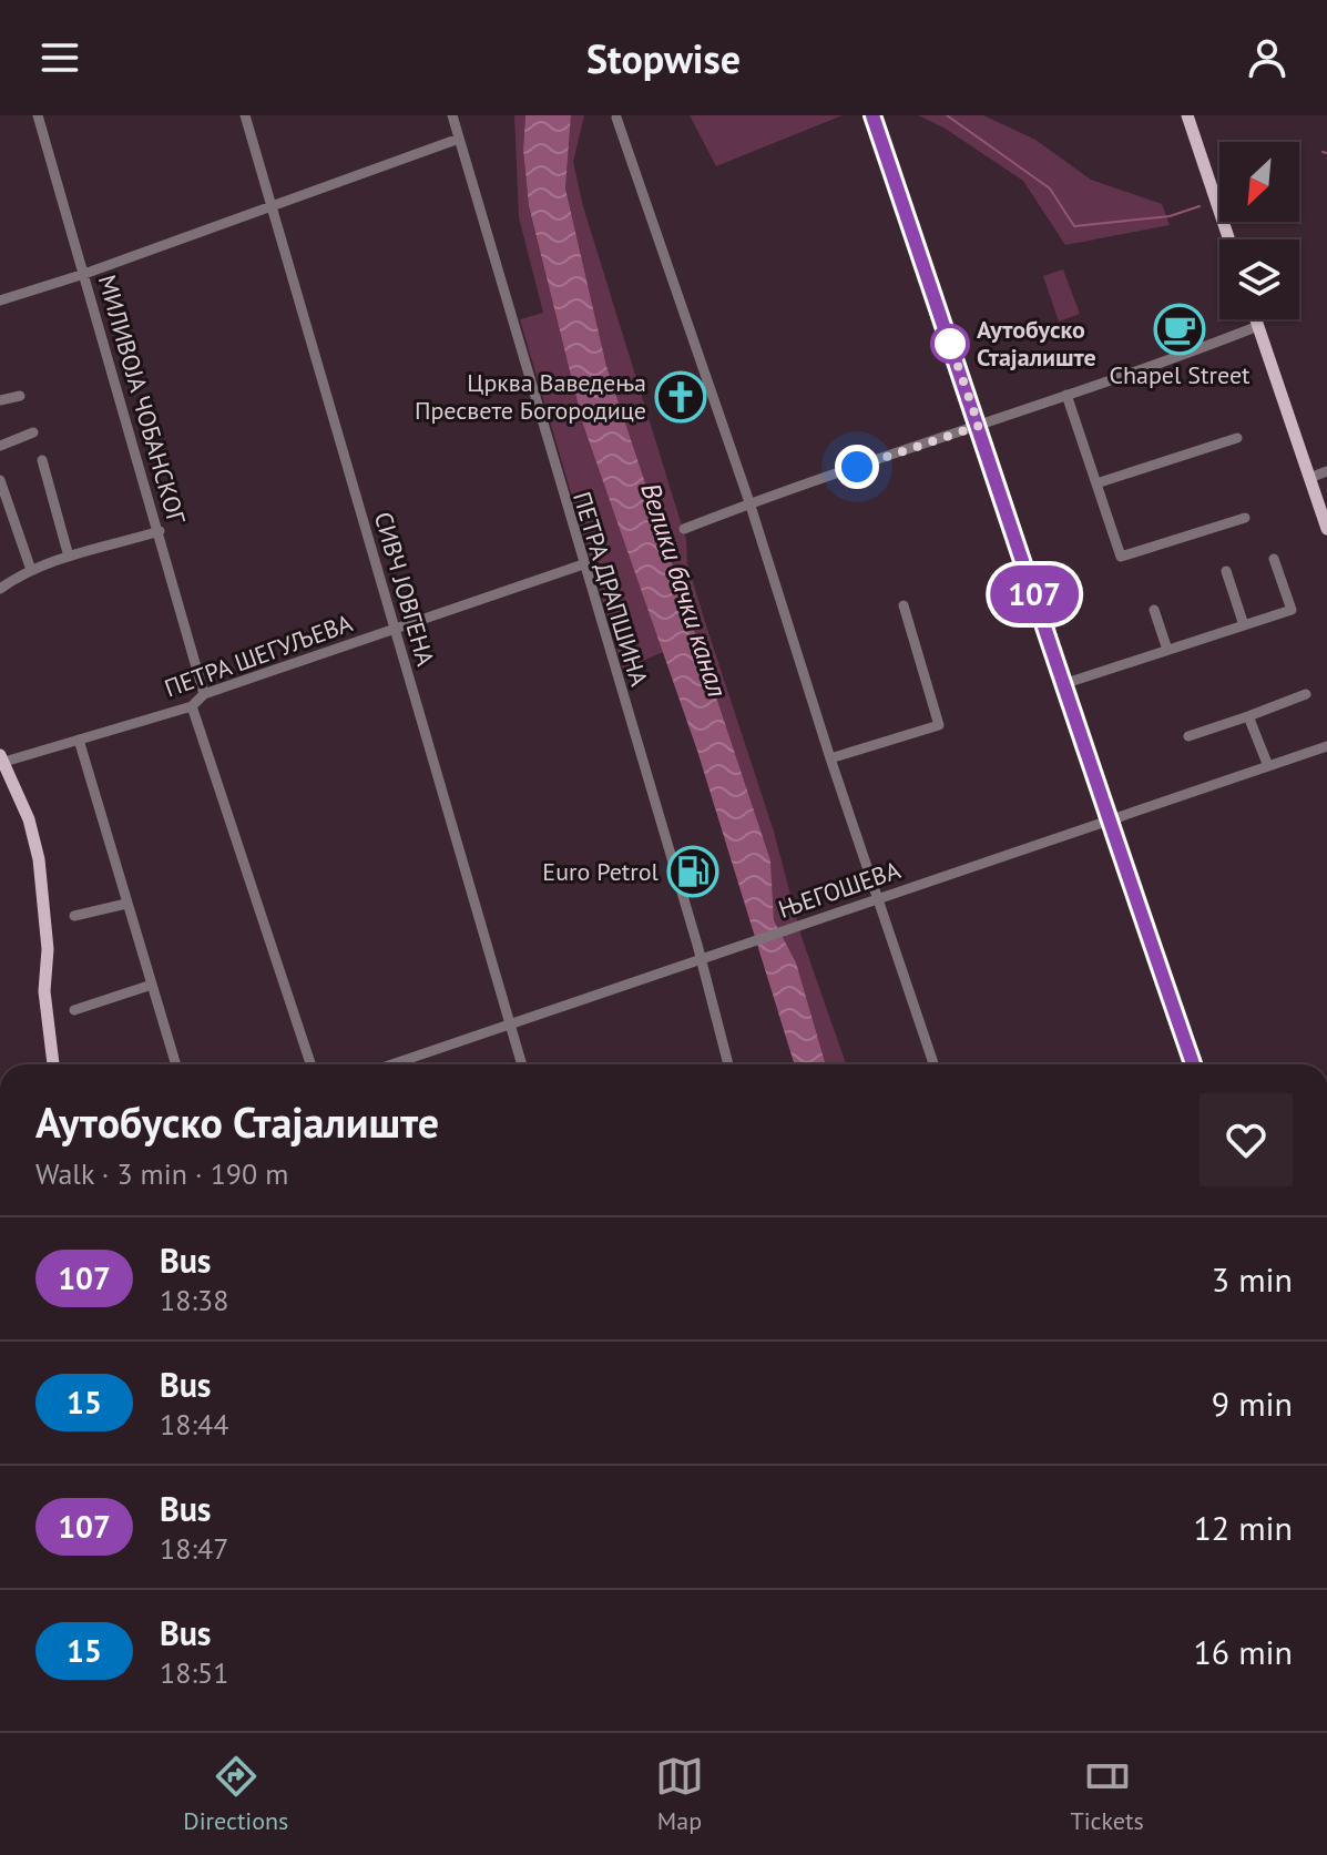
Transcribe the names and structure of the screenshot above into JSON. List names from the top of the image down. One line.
{"streets":{"street":["МИЛИВОЈА ЧОБАНСКОГ","СИВЧ ЈОВГЕНА","ПЕТРА ДРАПШИНА","ПЕТРА ШЕГУЉЕВА","ЊЕГОШЕВА"]},"crossings":[["МИЛИВОЈА ЧОБАНСКОГ","ПЕТРА ШЕГУЉЕВА"],["СИВЧ ЈОВГЕНА","ПЕТРА ШЕГУЉЕВА"],["СИВЧ ЈОВГЕНА","ЊЕГОШЕВА"],["ПЕТРА ДРАПШИНА","ПЕТРА ШЕГУЉЕВА"],["ПЕТРА ДРАПШИНА","ЊЕГОШЕВА"]],"water":["Велики бачки канал"],"places":{"cafe":["Chapel Street"],"other":["Аутобуско Стајалиште"],"church":["Црква Ваведења Пресвете Богородице"],"fuel station":["Euro Petrol"]},"lines":["bus line 107"],"north":"bottom left","page":{"header":"Stopwise","on_map":"107","heading":["Аутобуско Стајалиште","Walk · 3 min · 190 m"],"list":[{"mark":"107","name":"Bus","note":"18:38","value":"3 min"},{"mark":"15","name":"Bus","note":"18:44","value":"9 min"},{"mark":"107","name":"Bus","note":"18:47","value":"12 min"},{"mark":"15","name":"Bus","note":"18:51","value":"16 min"}],"tabs":["Directions","Map","Tickets"]}}
